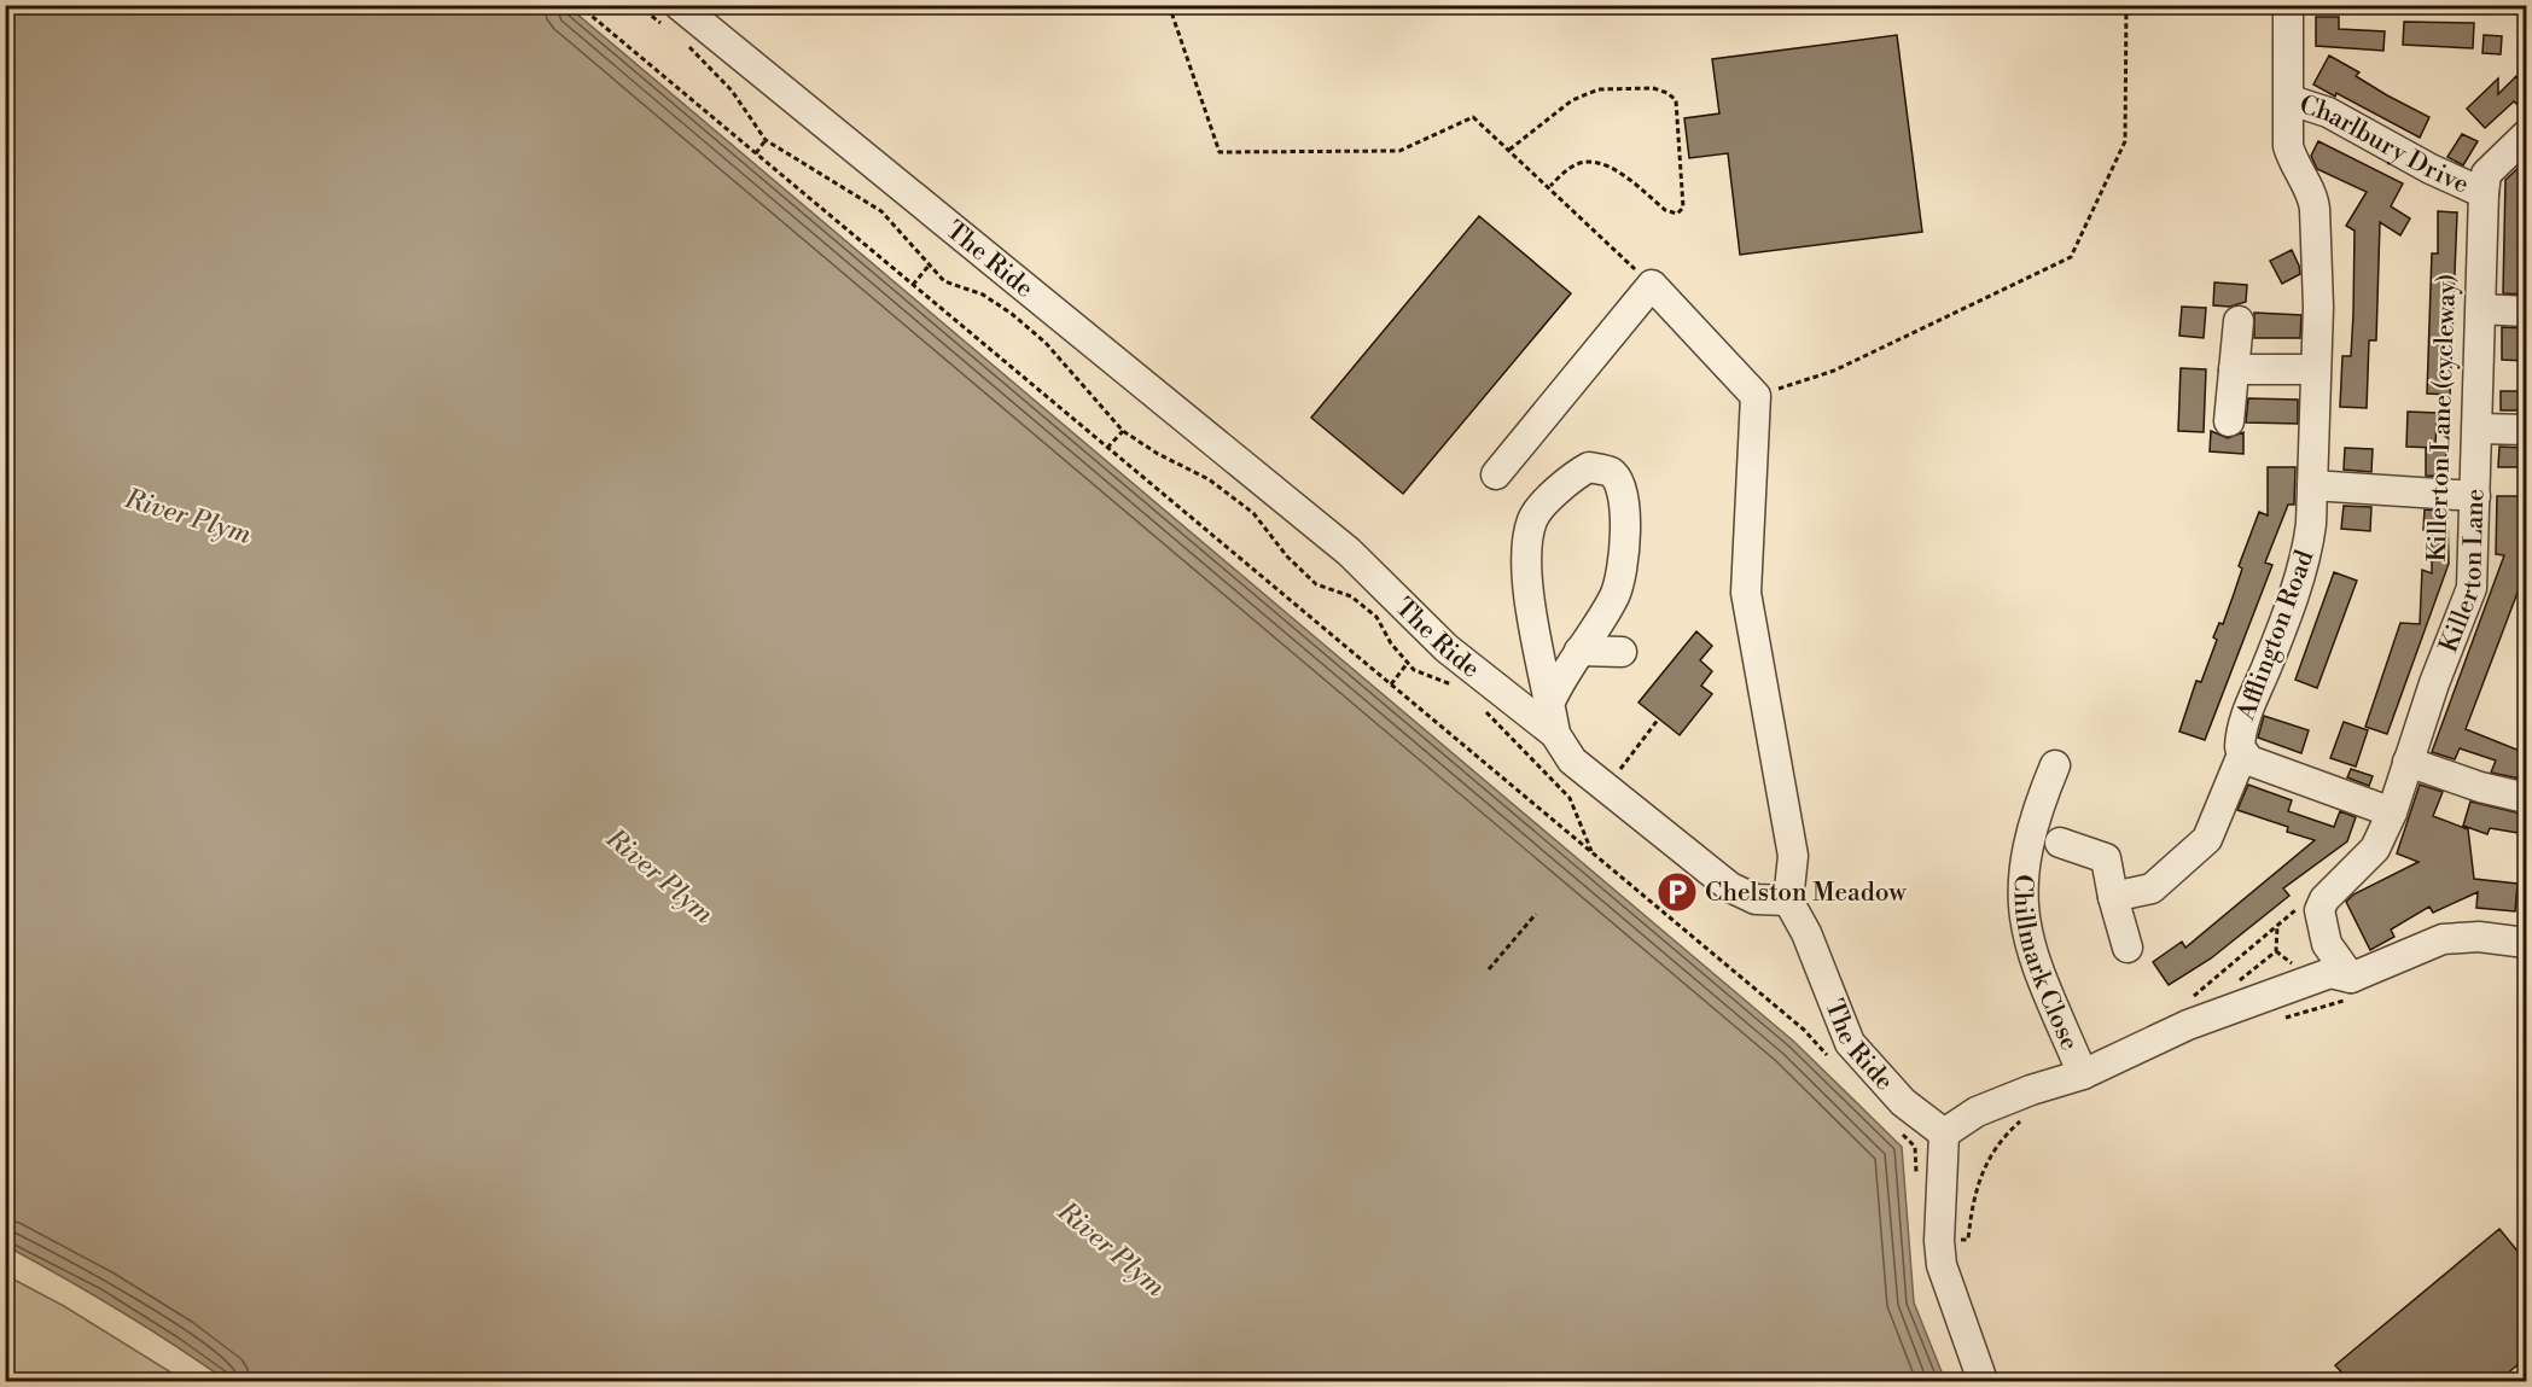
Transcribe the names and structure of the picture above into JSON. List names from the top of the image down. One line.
{"streets":{"street":["Charlbury Drive","The Ride","Killerton Lane","Afflington Road","Chillmark Close"]},"crossings":[["Charlbury Drive","Killerton Lane"],["Charlbury Drive","Afflington Road"],["Killerton Lane","Afflington Road"]],"water":["River Plym"],"places":{"parking":["Chelston Meadow"]}}
